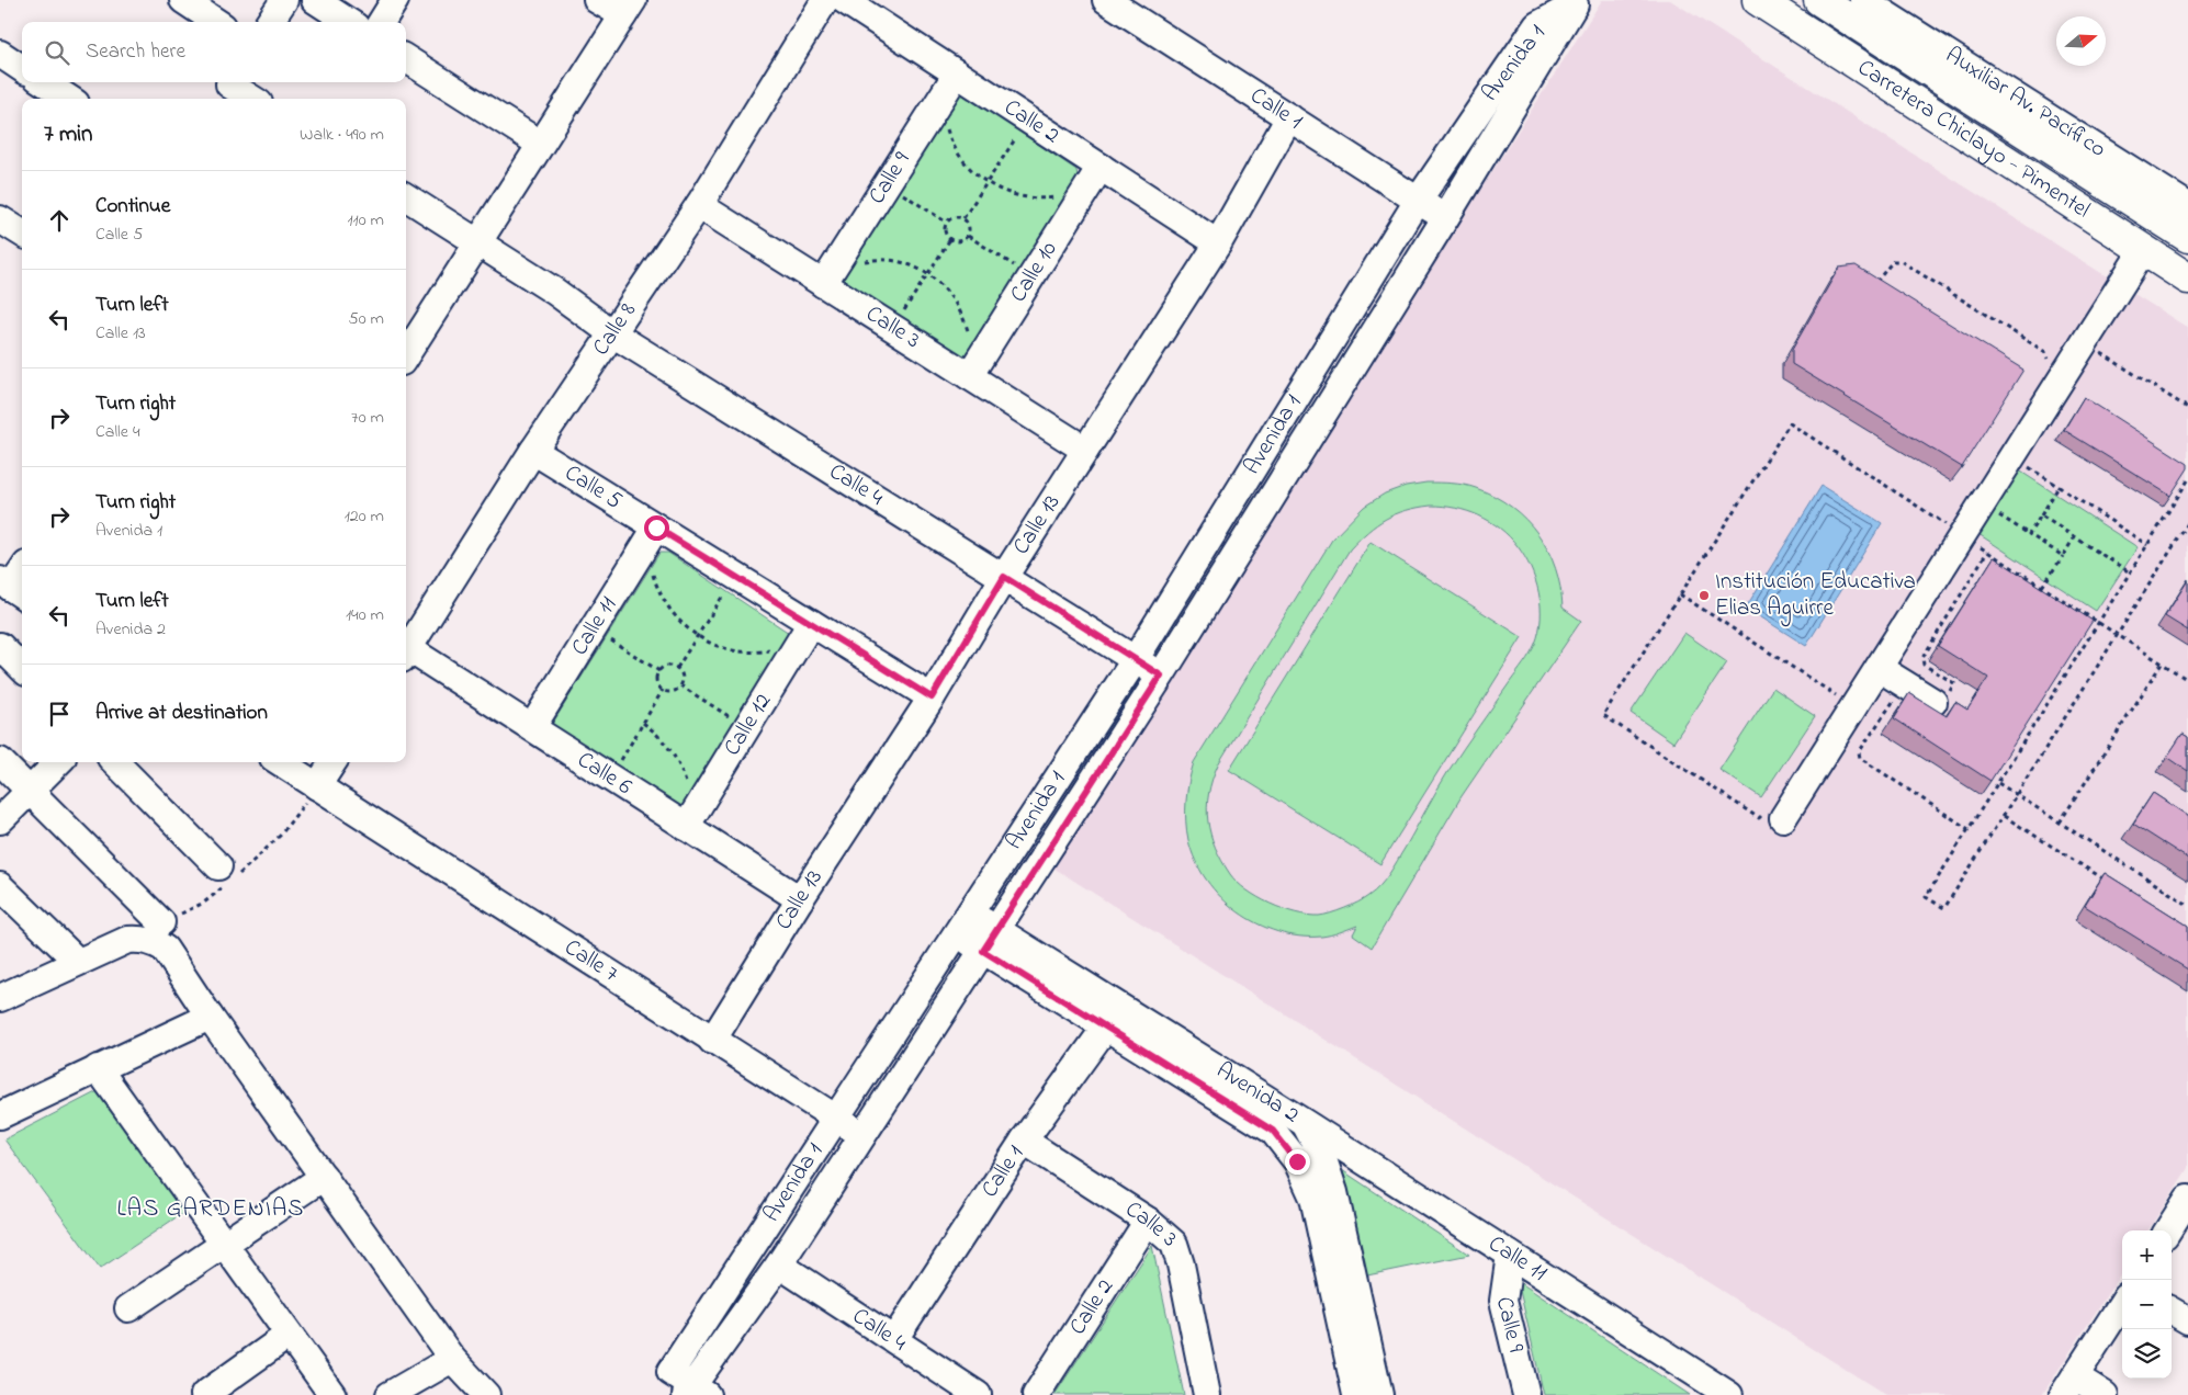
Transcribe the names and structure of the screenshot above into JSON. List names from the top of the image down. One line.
{"streets":{"main road":["Carretera Chiclayo - Pimentel"],"street":["Avenida 1","Auxiliar Av. Pacífico","Calle 1","Calle 2","Calle 9","Calle 10","Calle 3","Calle 8","Calle 4","Calle 5","Calle 13","Calle 11","Calle 12","Calle 6","Calle 7","Avenida 2"]},"crossings":[["Avenida 1","Calle 1"],["Avenida 1","Calle 4"],["Avenida 1","Calle 7"],["Avenida 1","Avenida 2"],["Calle 1","Calle 3"],["Calle 1","Calle 4"],["Calle 1","Calle 13"],["Calle 1","Avenida 2"],["Calle 2","Calle 9"],["Calle 2","Calle 10"],["Calle 2","Calle 3"],["Calle 2","Calle 13"],["Calle 9","Calle 3"],["Calle 9","Calle 11"],["Calle 10","Calle 3"],["Calle 3","Calle 8"],["Calle 3","Calle 13"],["Calle 8","Calle 4"],["Calle 8","Calle 5"],["Calle 4","Calle 13"],["Calle 5","Calle 13"],["Calle 5","Calle 11"],["Calle 5","Calle 12"],["Calle 13","Calle 6"],["Calle 13","Calle 7"],["Calle 11","Calle 6"],["Calle 11","Avenida 2"],["Calle 12","Calle 6"]],"districts":["LAS GARDENIAS"],"places":["Institución Educativa Elias Aguirre"],"north":"right","page":{"search":"Search here","heading":["7 min","Walk · 490 m"],"list":[["Continue","Calle 5","110 m"],["Turn left","Calle 13","50 m"],["Turn right","Calle 4","70 m"],["Turn right","Avenida 1","120 m"],["Turn left","Avenida 2","140 m"],"Arrive at destination"],"map_buttons":["+","−"]}}
